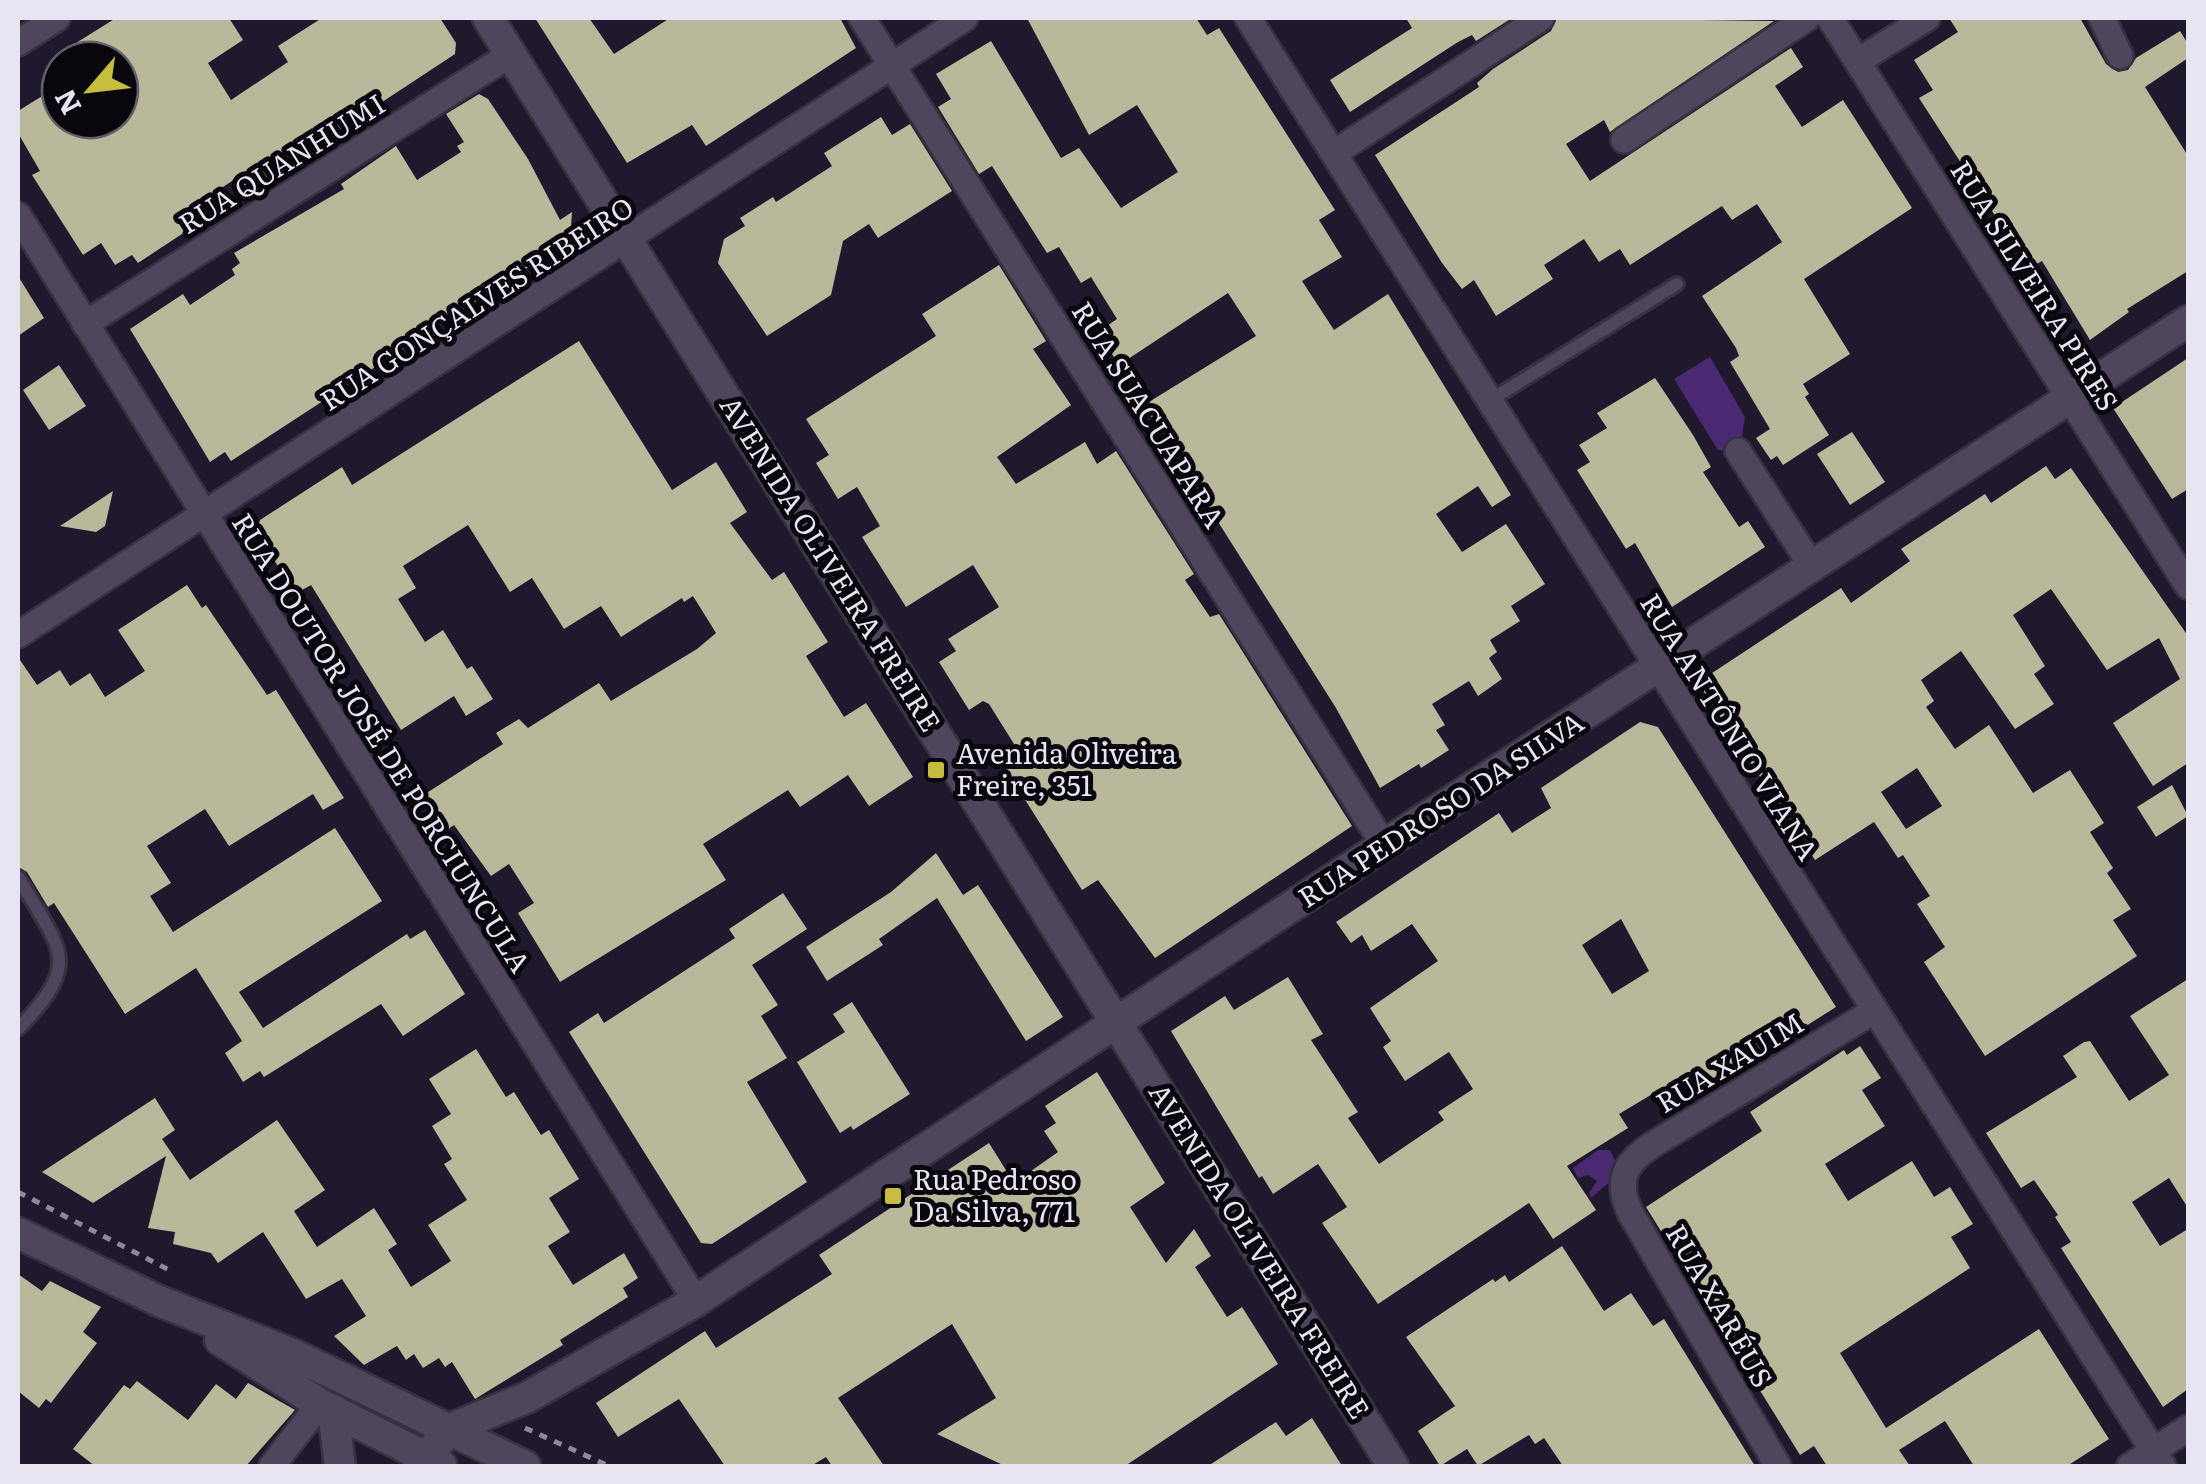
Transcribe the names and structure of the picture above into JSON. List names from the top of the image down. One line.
{"streets":{"street":["RUA QUANHUMI","RUA SILVEIRA PIRES","RUA GONÇALVES RIBEIRO","RUA SUACUAPARA","AVENIDA OLIVEIRA FREIRE","RUA ANTÔNIO VIANA","RUA DOUTOR JOSÉ DE PORCIUNCULA","RUA PEDROSO DA SILVA","RUA XAUIM","RUA XARÉUS"]},"crossings":[["RUA QUANHUMI","AVENIDA OLIVEIRA FREIRE"],["RUA QUANHUMI","RUA DOUTOR JOSÉ DE PORCIUNCULA"],["RUA SILVEIRA PIRES","RUA PEDROSO DA SILVA"],["RUA GONÇALVES RIBEIRO","RUA SUACUAPARA"],["RUA GONÇALVES RIBEIRO","AVENIDA OLIVEIRA FREIRE"],["RUA GONÇALVES RIBEIRO","RUA DOUTOR JOSÉ DE PORCIUNCULA"],["RUA SUACUAPARA","RUA PEDROSO DA SILVA"],["AVENIDA OLIVEIRA FREIRE","RUA PEDROSO DA SILVA"],["RUA ANTÔNIO VIANA","RUA PEDROSO DA SILVA"],["RUA ANTÔNIO VIANA","RUA XAUIM"],["RUA DOUTOR JOSÉ DE PORCIUNCULA","RUA PEDROSO DA SILVA"],["RUA XAUIM","RUA XARÉUS"]],"places":{"transit":["Avenida Oliveira Freire, 351","Rua Pedroso Da Silva, 771"]},"north":"bottom left"}
